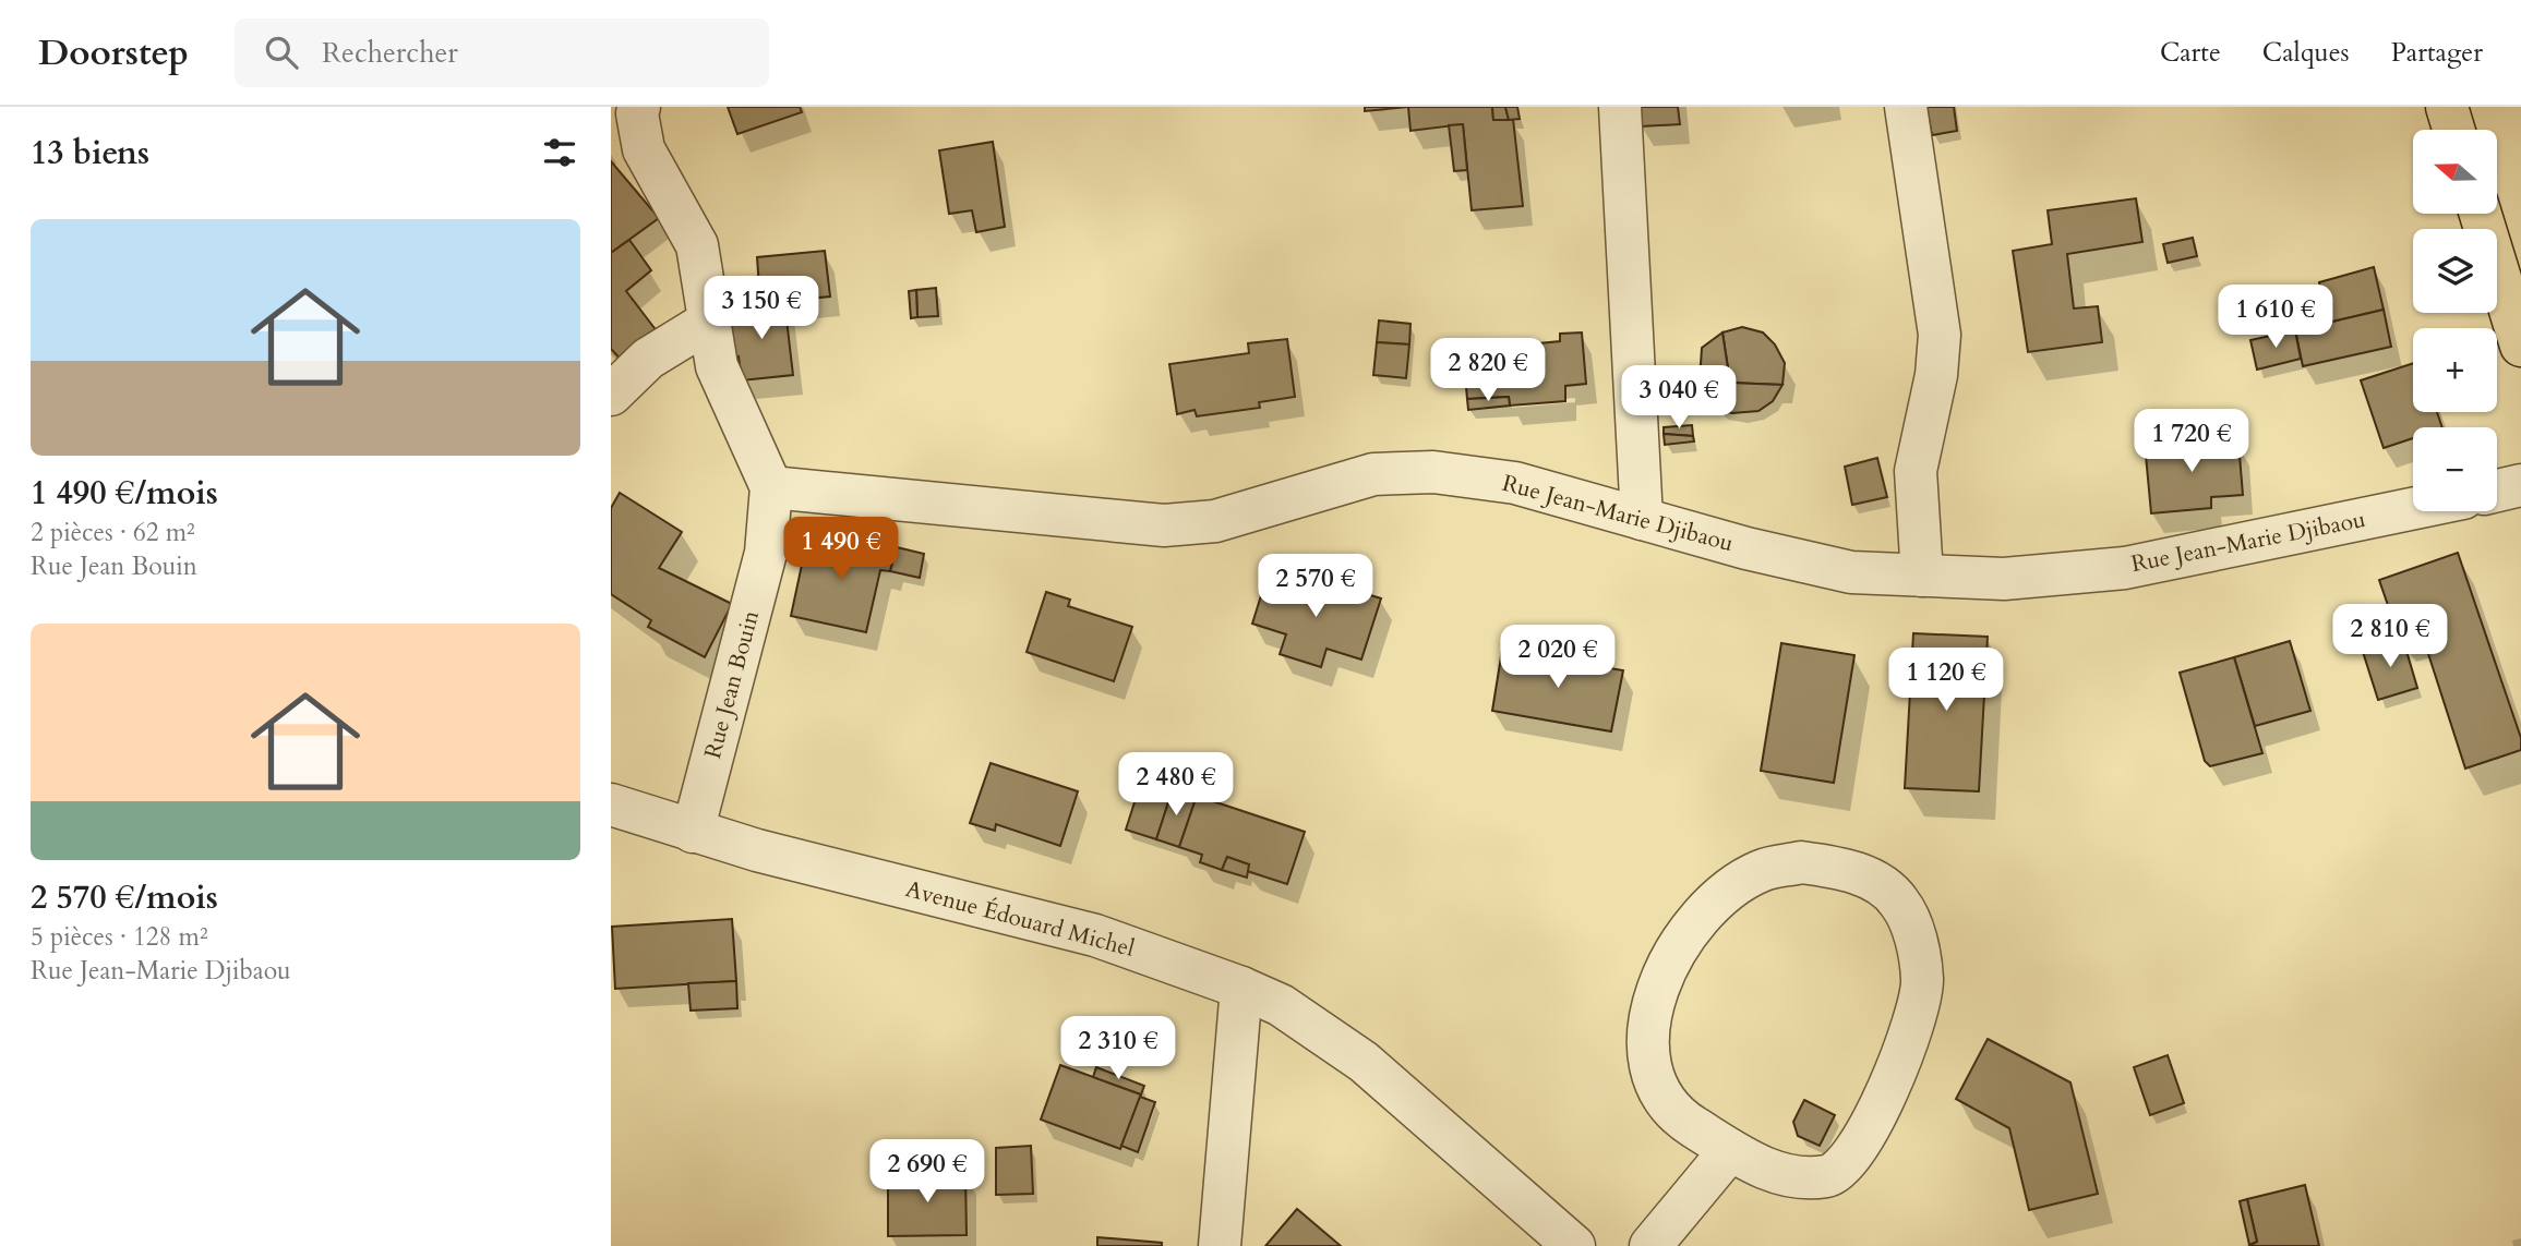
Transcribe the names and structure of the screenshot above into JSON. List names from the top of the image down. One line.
{"streets":{"street":["Rue Jean-Marie Djibaou","Rue Jean Bouin","Avenue Édouard Michel"]},"crossings":[["Rue Jean-Marie Djibaou","Rue Jean Bouin"],["Rue Jean Bouin","Avenue Édouard Michel"]],"north":"left","page":{"header":"Doorstep","search":"Rechercher","nav":["Carte","Calques","Partager"],"heading":"13 biens","map_buttons":["+","−"],"list":[{"name":"1 490 €/mois","note":"2 pièces · 62 m² · Rue Jean Bouin"},{"name":"2 570 €/mois","note":"5 pièces · 128 m² · Rue Jean-Marie Djibaou"}],"price":["3 150 €","1 610 €","2 820 €","3 040 €","1 720 €","1 490 €","2 570 €","2 810 €","2 020 €","1 120 €","2 480 €","2 310 €","2 690 €"]}}
